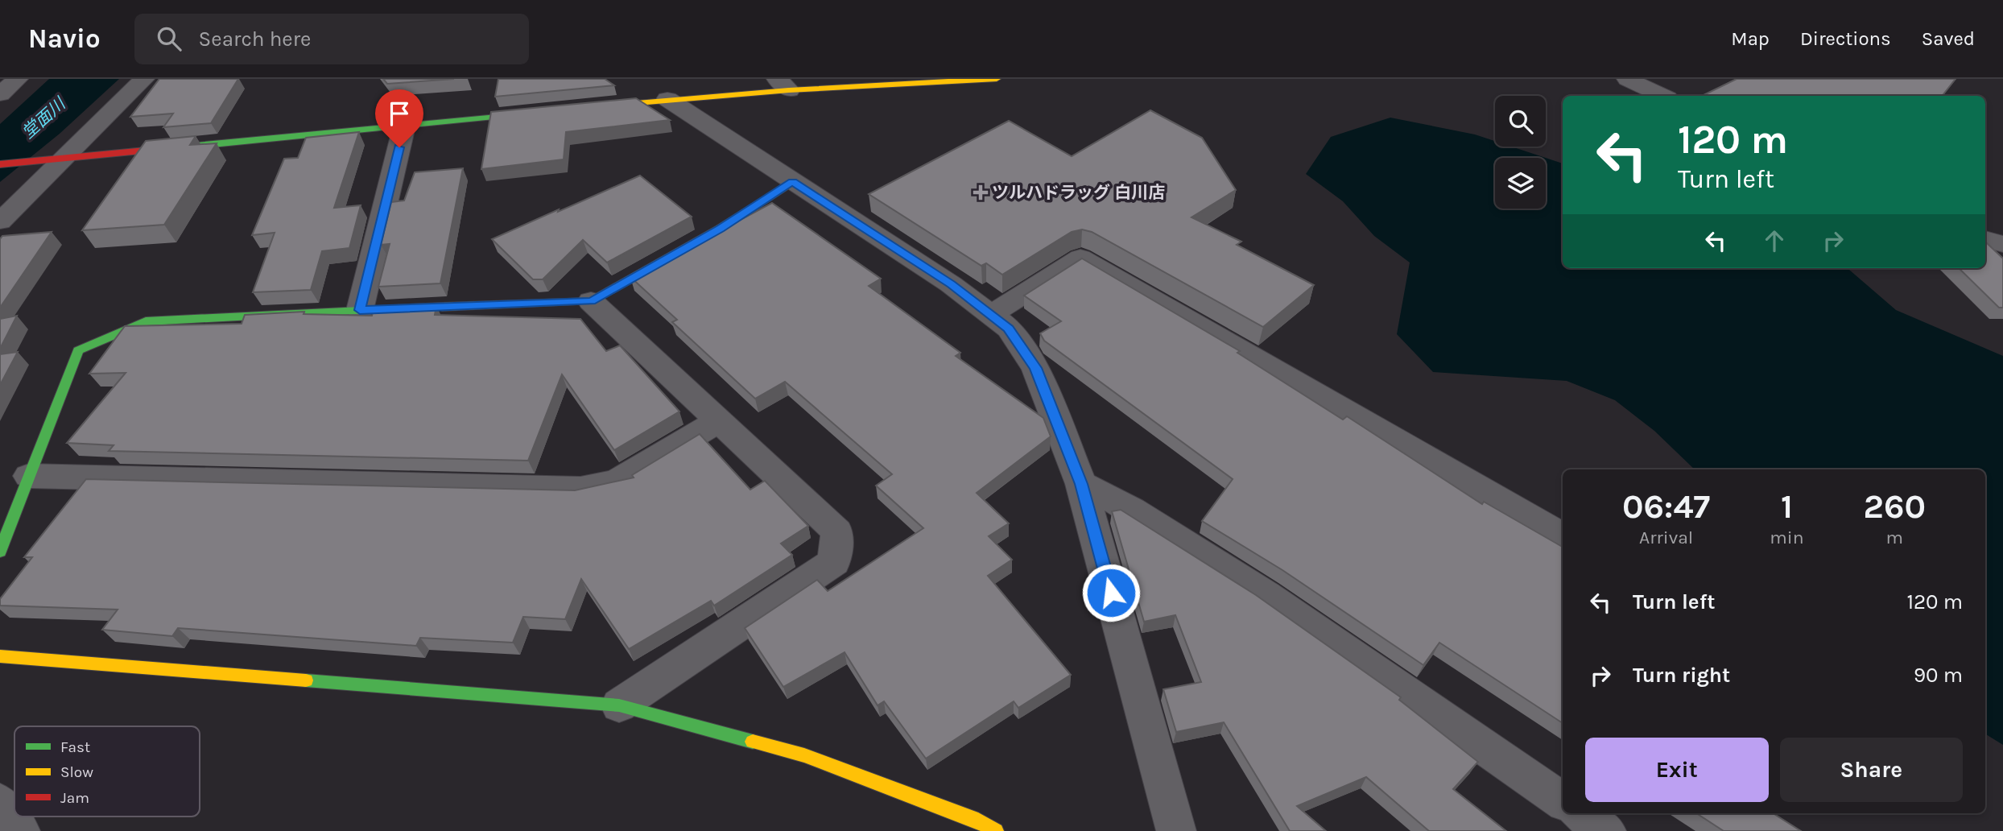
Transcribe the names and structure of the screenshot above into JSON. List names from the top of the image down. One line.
{"water":["堂面川"],"places":{"health":["ツルハドラッグ 白川店"]},"legend":["Fast","Slow","Jam"],"page":{"header":"Navio","search":"Search here","nav":["Map","Directions","Saved"],"turn":["120 m","Turn left"],"eta":["06:47","Arrival","1","min","260","m"],"list":[{"name":"Turn left","value":"120 m"},{"name":"Turn right","value":"90 m"}],"buttons":["Exit","Share"]}}
